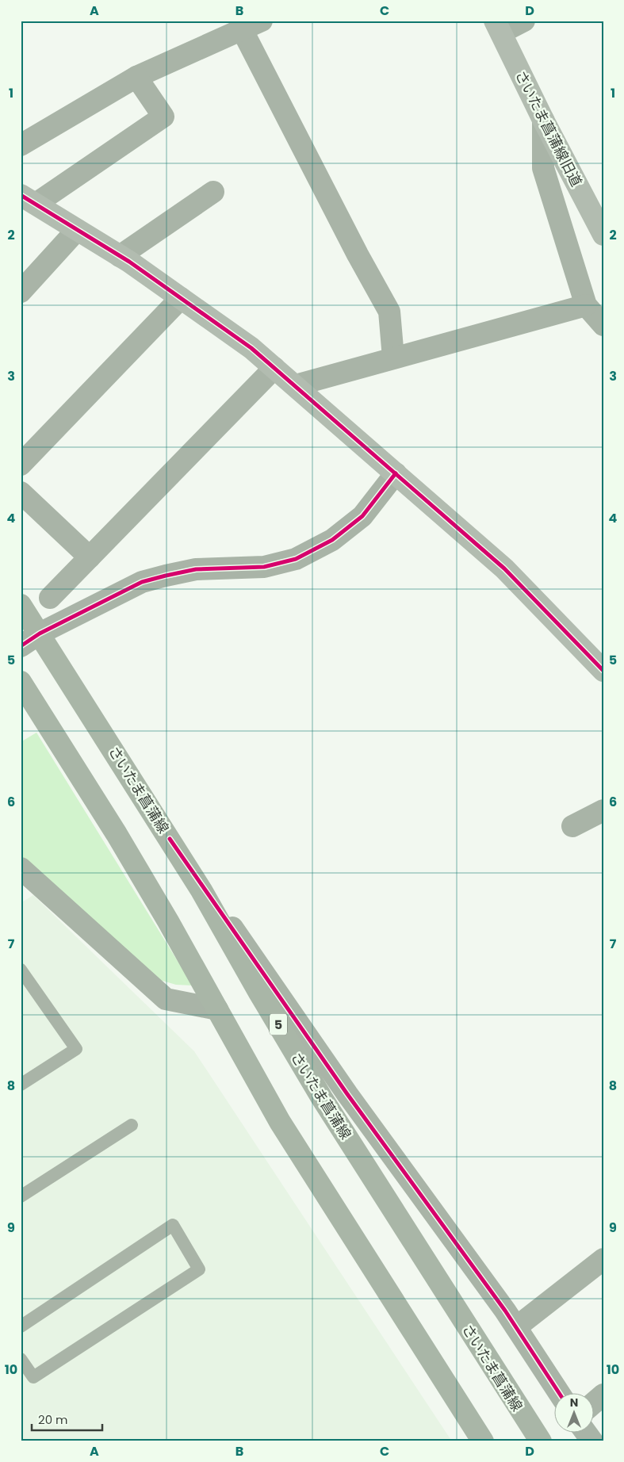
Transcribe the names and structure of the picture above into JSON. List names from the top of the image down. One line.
{"streets":{"main road":["さいたま菖蒲線","5"],"street":["さいたま菖蒲線旧道"]},"scale_bar":"20 m","north":"top","grid":{"columns":["A","B","C","D"],"rows":["1","2","3","4","5","6","7","8","9","10"]}}
